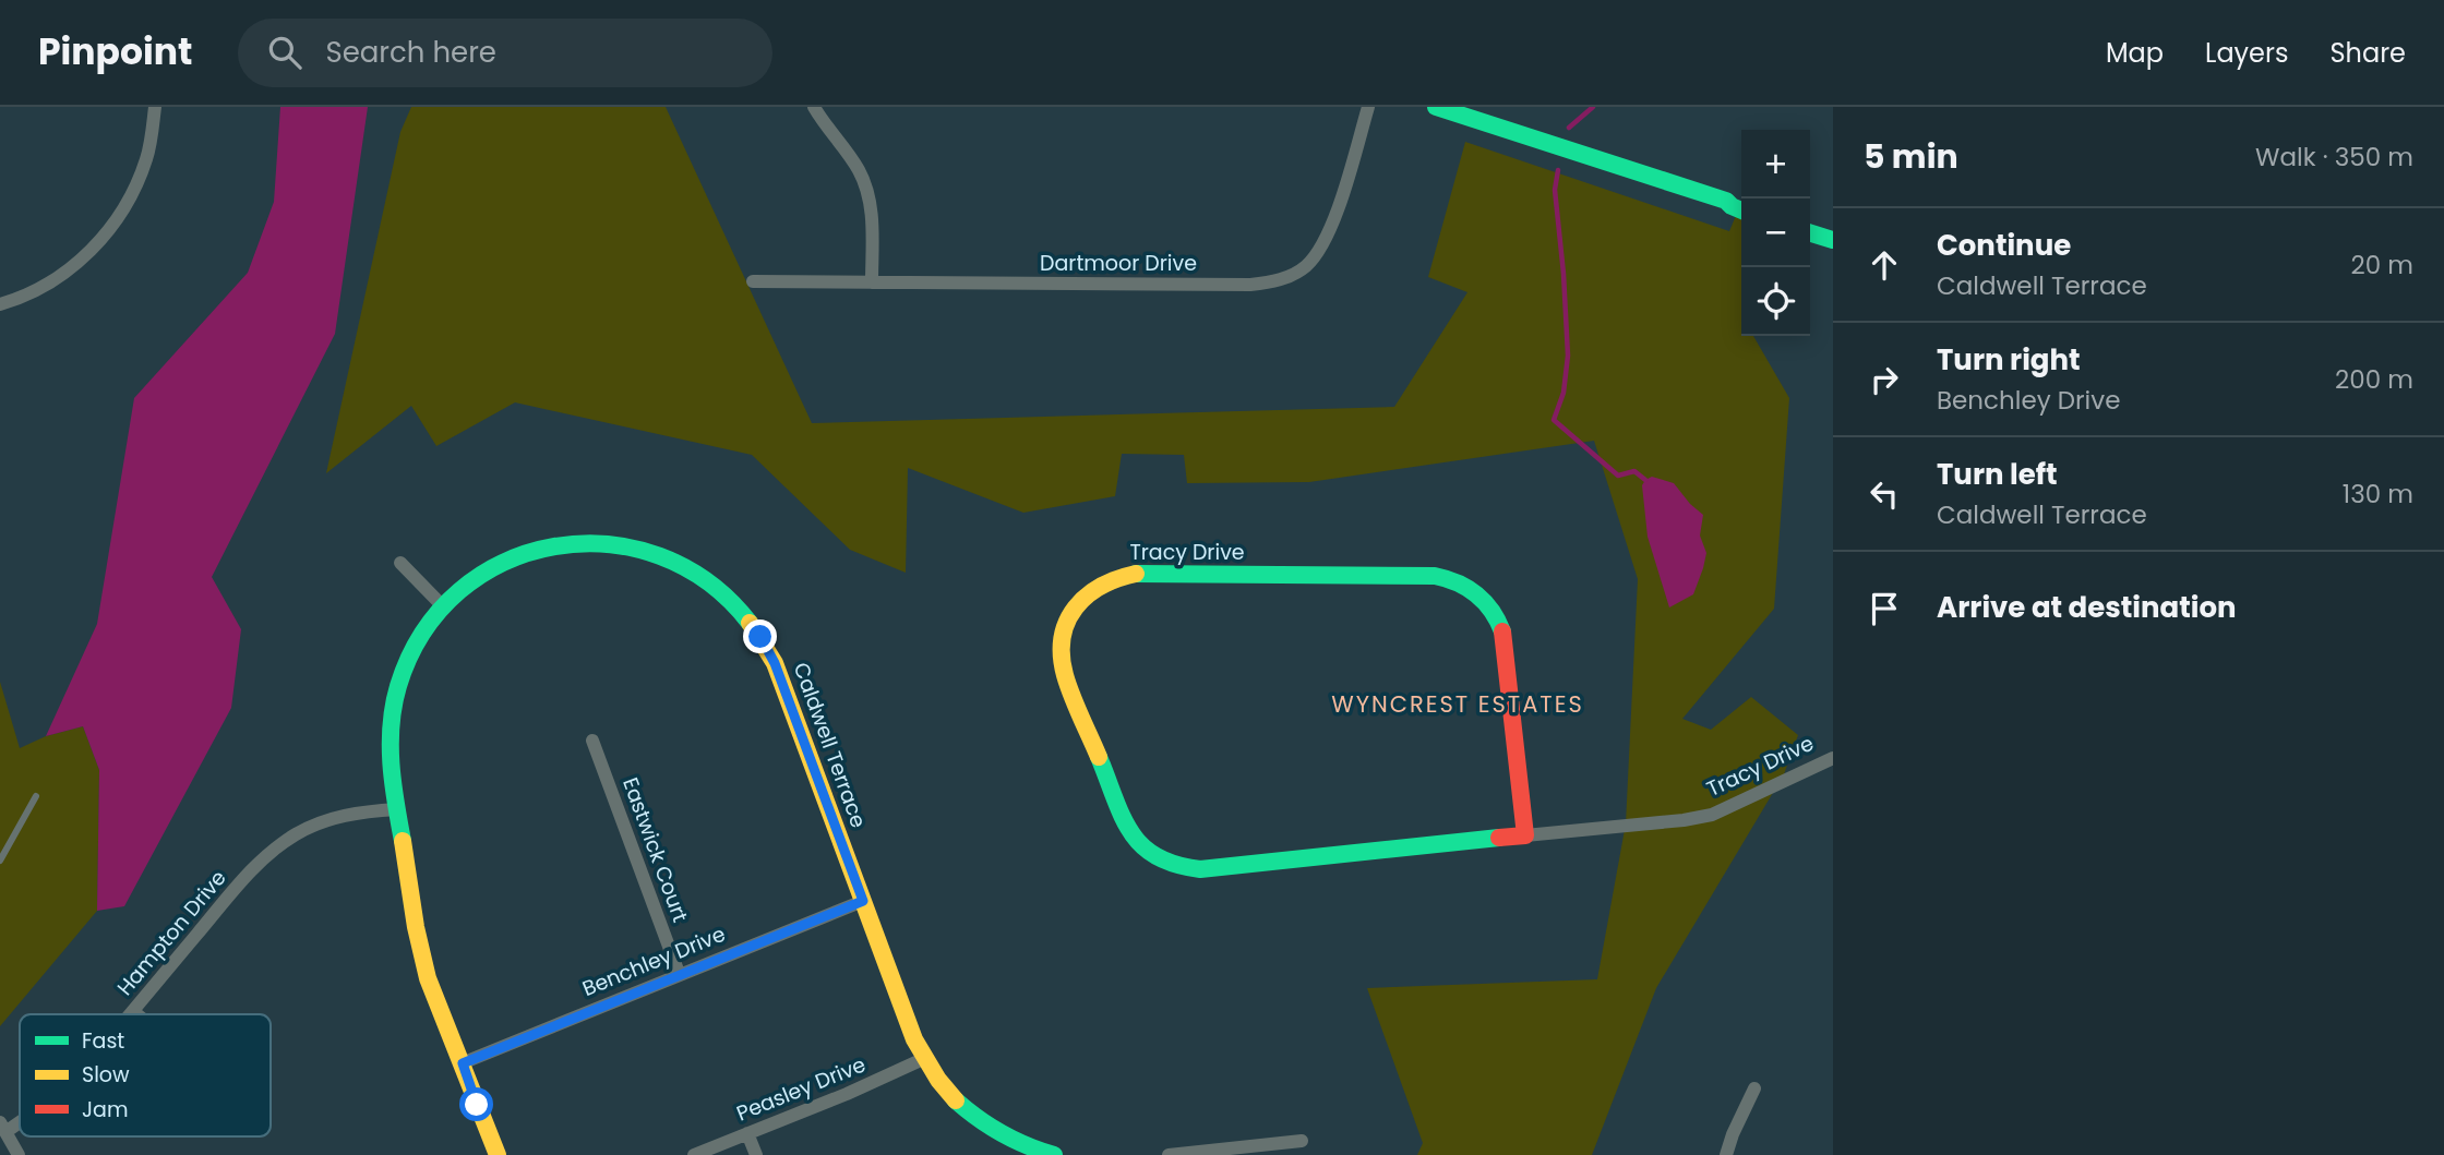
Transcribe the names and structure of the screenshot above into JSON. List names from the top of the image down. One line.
{"streets":{"street":["Dartmoor Drive","Tracy Drive","Caldwell Terrace","Eastwick Court","Hampton Drive","Benchley Drive","Peasley Drive"]},"crossings":[["Caldwell Terrace","Hampton Drive"],["Caldwell Terrace","Benchley Drive"],["Caldwell Terrace","Peasley Drive"],["Eastwick Court","Benchley Drive"]],"districts":["WYNCREST ESTATES"],"legend":["Fast","Slow","Jam"],"page":{"header":"Pinpoint","search":"Search here","nav":["Map","Layers","Share"],"heading":["5 min","Walk · 350 m"],"map_buttons":["+","−"],"list":[["Continue","Caldwell Terrace","20 m"],["Turn right","Benchley Drive","200 m"],["Turn left","Caldwell Terrace","130 m"],"Arrive at destination"]}}
